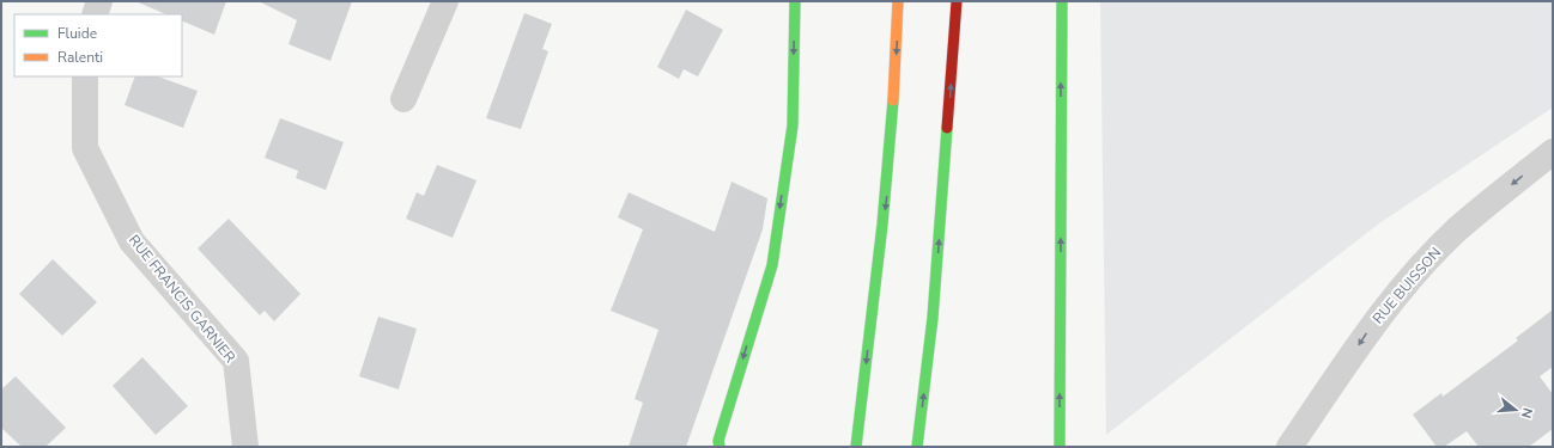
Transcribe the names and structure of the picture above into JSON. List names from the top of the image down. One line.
{"streets":{"street":["RUE BUISSON","RUE FRANCIS GARNIER"]},"one_way":["RUE BUISSON"],"legend":["Fluide","Ralenti"],"north":"right"}
